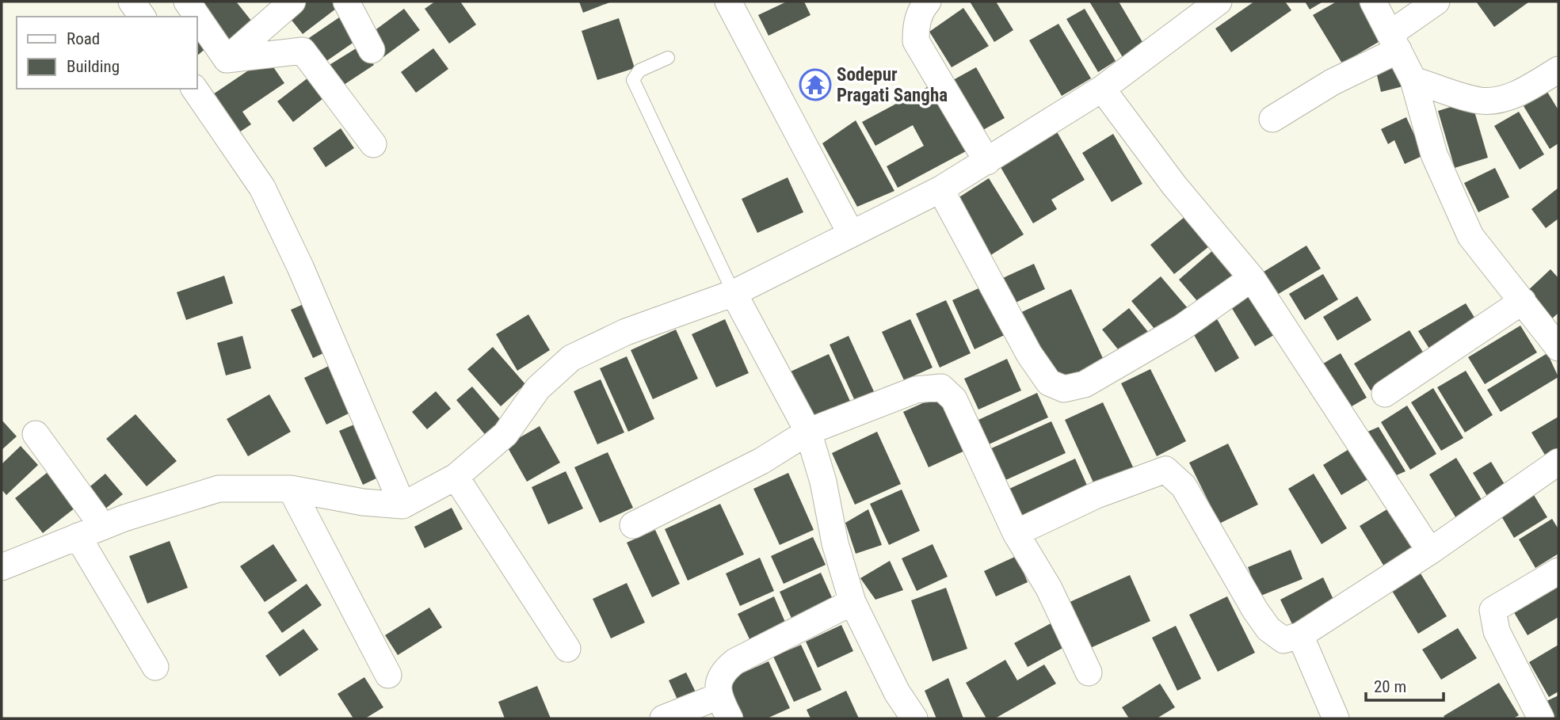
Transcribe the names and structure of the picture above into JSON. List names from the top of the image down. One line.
{"places":{"temple":["Sodepur Pragati Sangha"]},"legend":["Road","Building"],"scale_bar":"20 m"}
